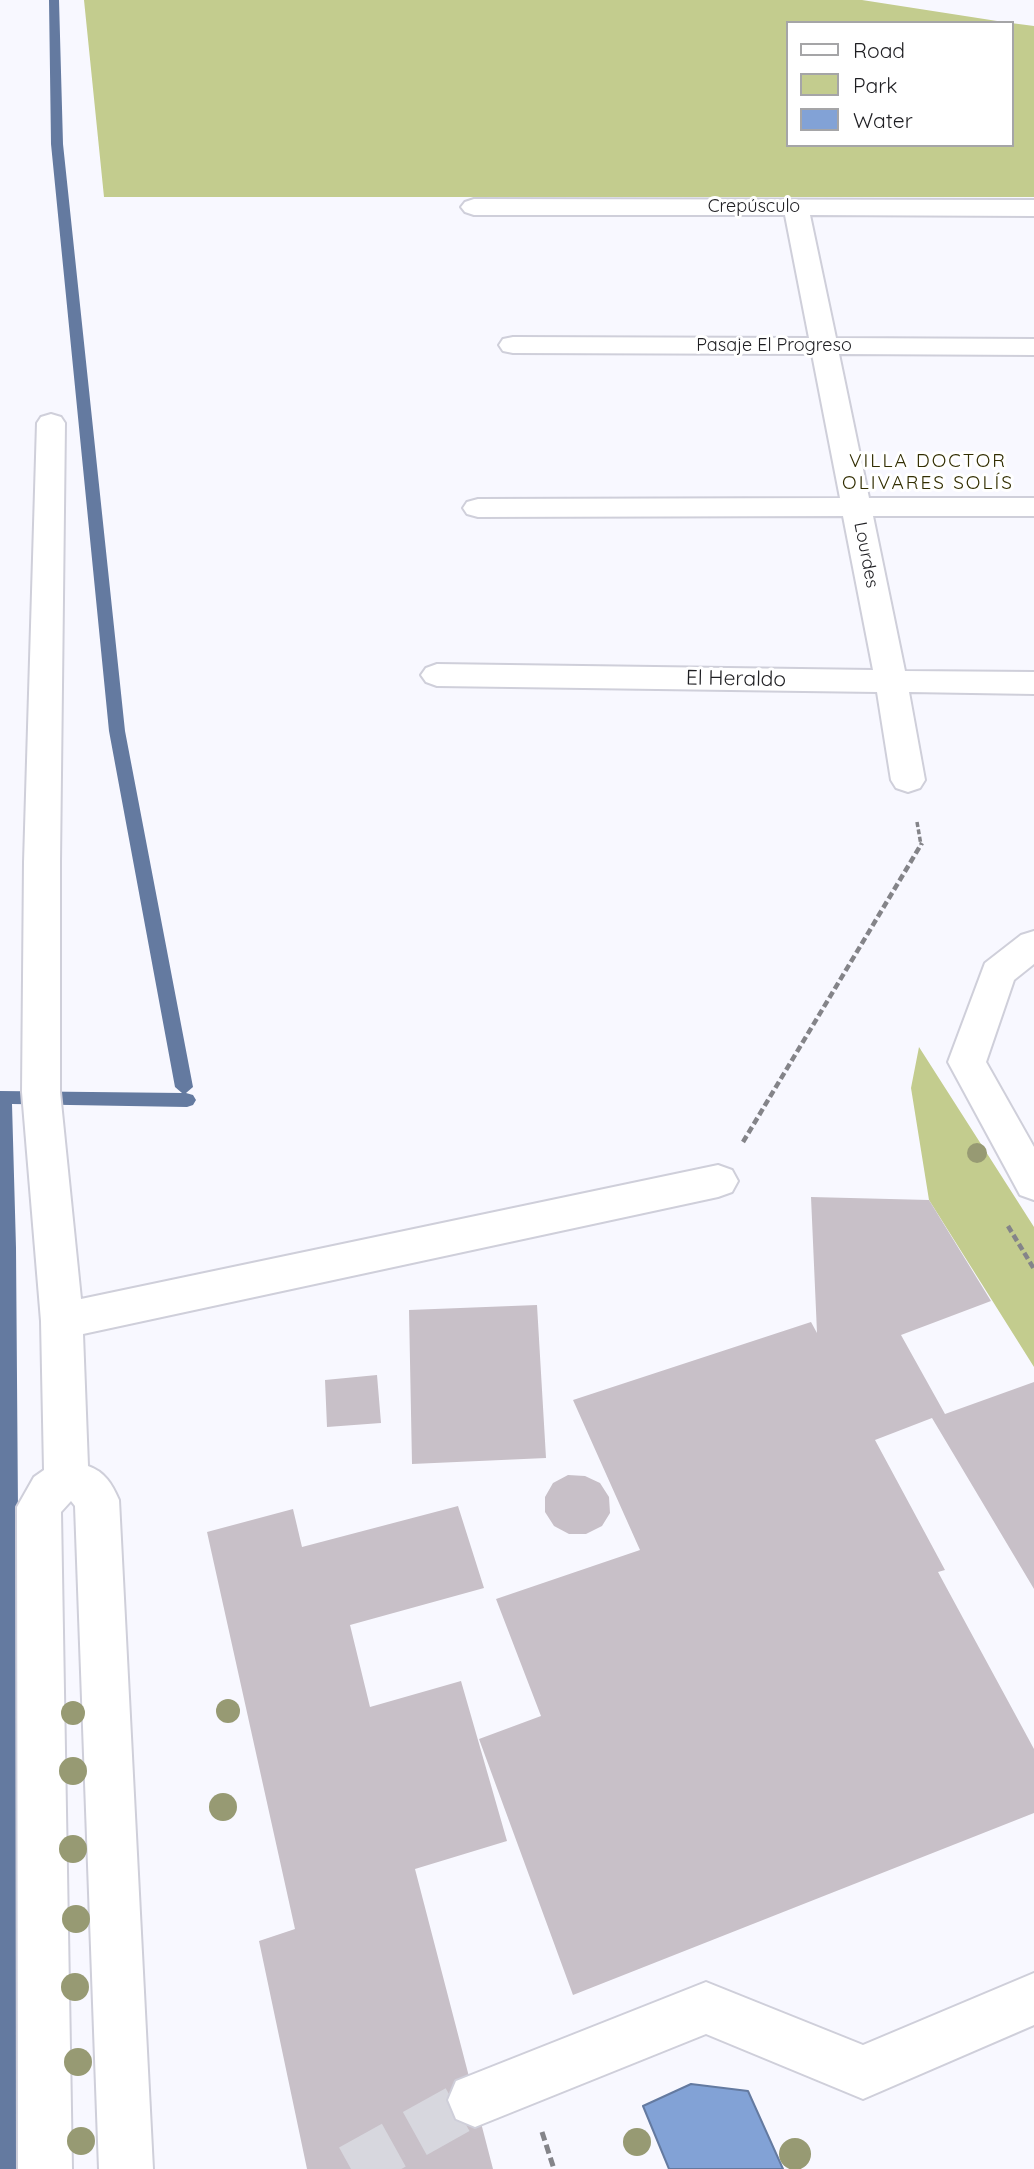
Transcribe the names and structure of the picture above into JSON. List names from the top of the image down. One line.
{"streets":{"street":["Crepúsculo","Pasaje El Progreso","Lourdes","El Heraldo"]},"crossings":[["Crepúsculo","Lourdes"],["Pasaje El Progreso","Lourdes"],["Lourdes","El Heraldo"]],"districts":["VILLA DOCTOR OLIVARES SOLÍS"],"legend":["Road","Park","Water"]}
